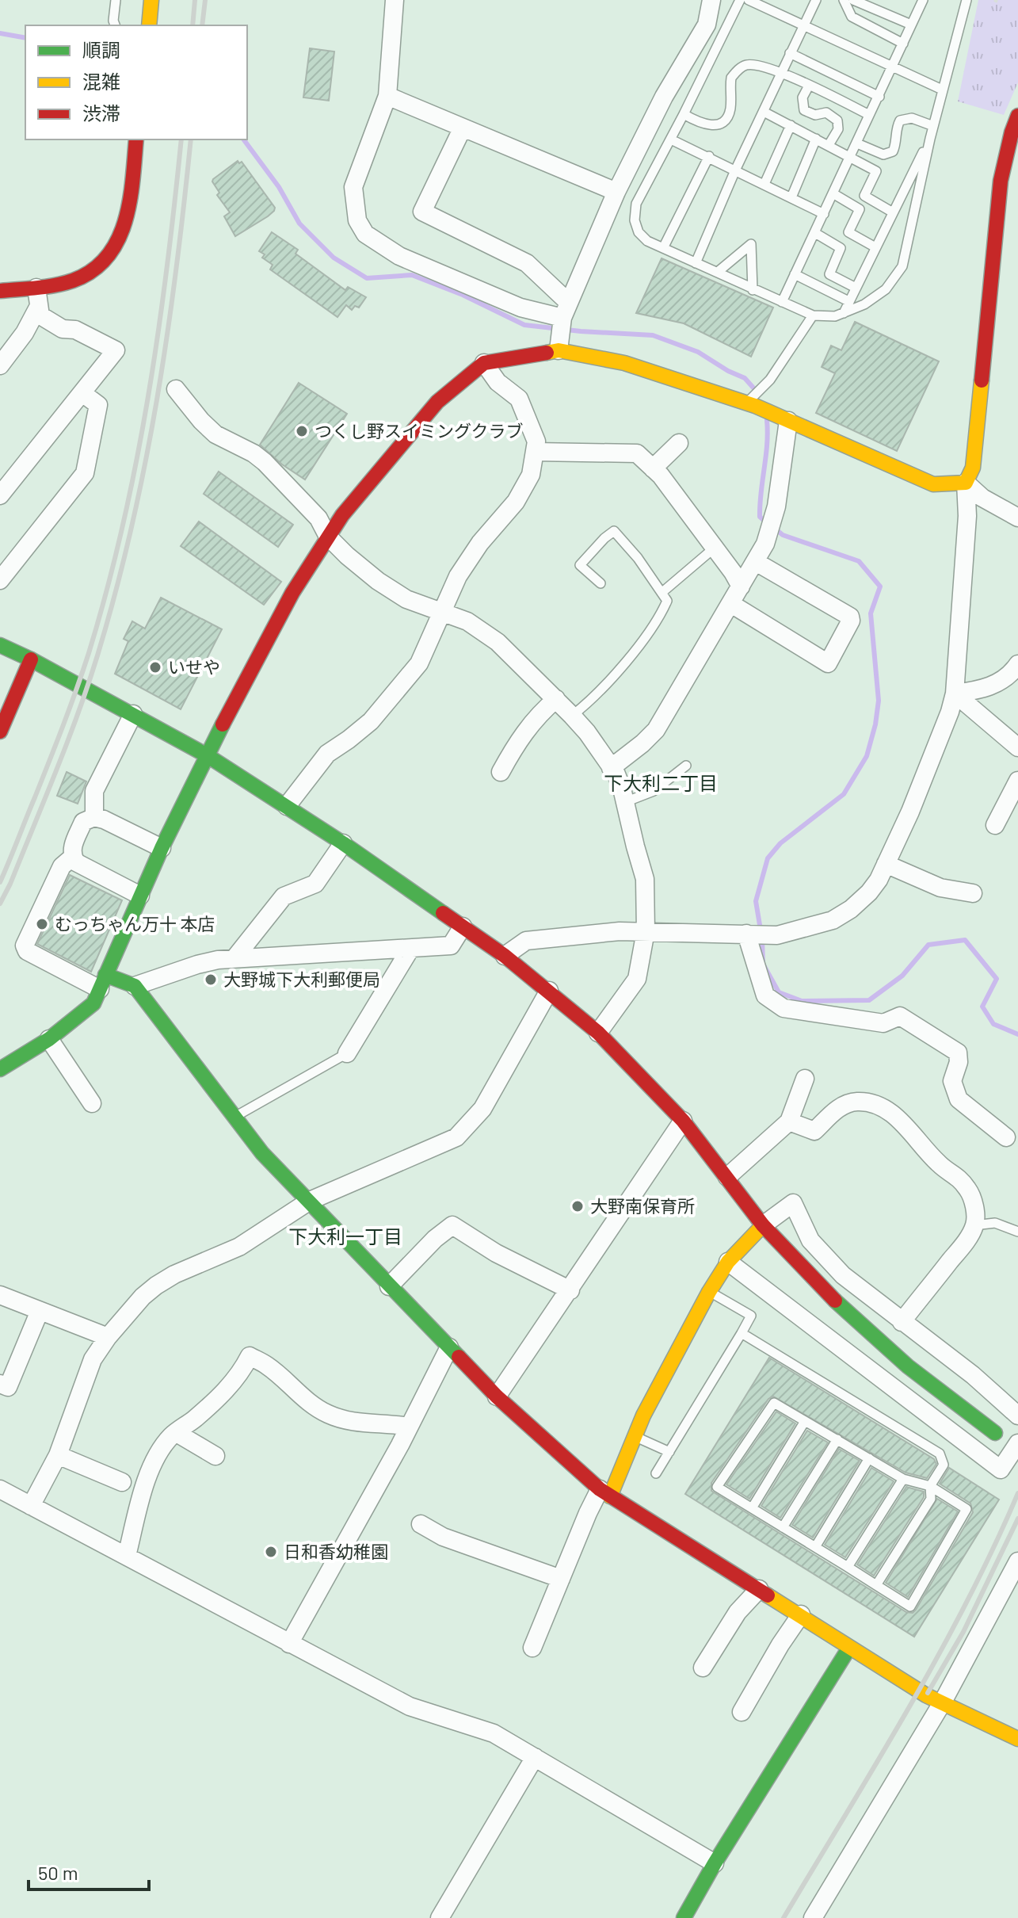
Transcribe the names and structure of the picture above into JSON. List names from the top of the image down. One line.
{"districts":["下大利二丁目","下大利一丁目"],"places":["つくし野スイミングクラブ","いせや","むっちゃん万十 本店","大野城下大利郵便局","大野南保育所","日和香幼稚園"],"legend":["順調","混雑","渋滞"],"scale_bar":"50 m"}
